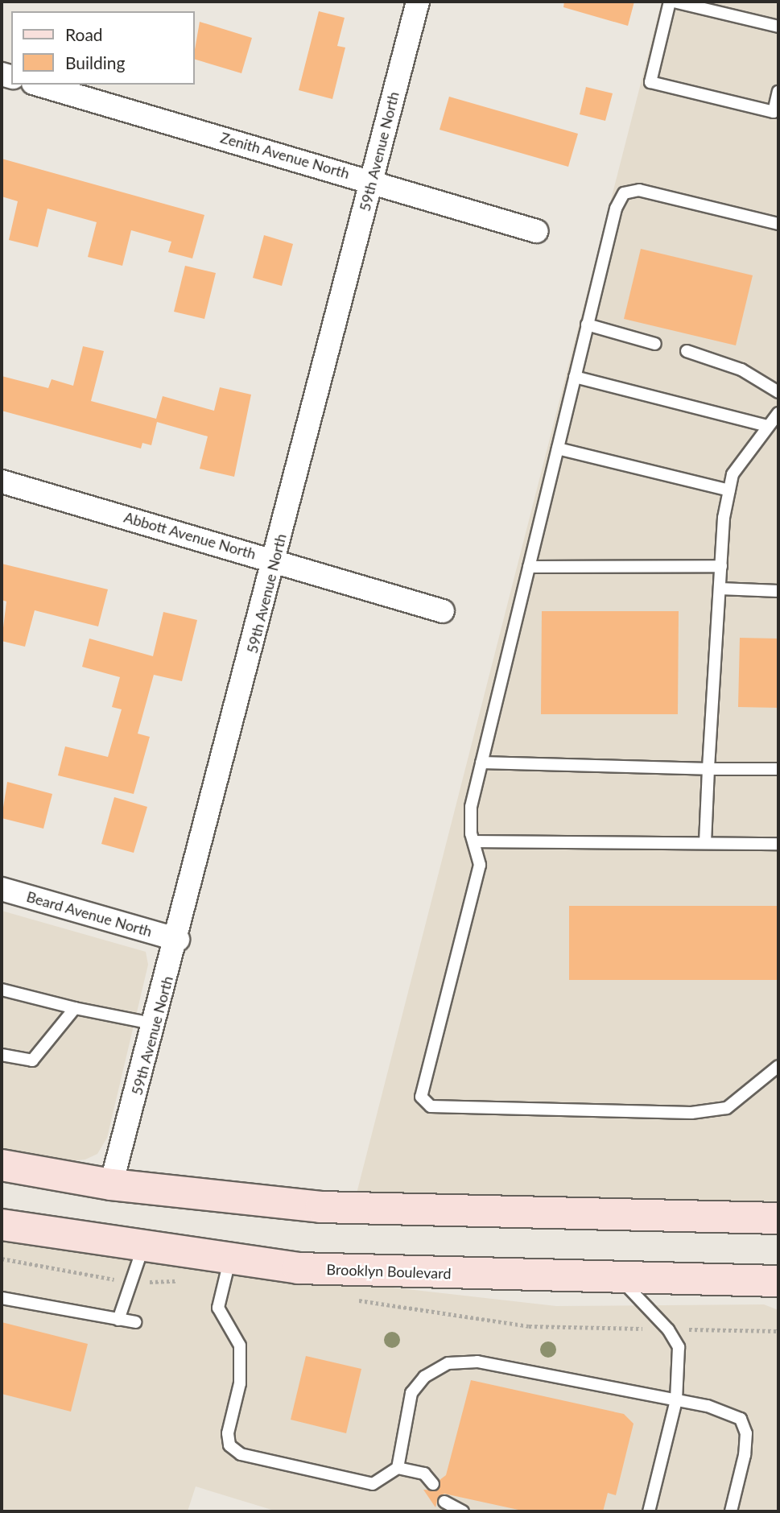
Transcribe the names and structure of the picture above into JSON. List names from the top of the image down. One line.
{"streets":{"main road":["Brooklyn Boulevard"],"street":["59th Avenue North","Zenith Avenue North","Abbott Avenue North","Beard Avenue North"]},"crossings":[["59th Avenue North","Zenith Avenue North"],["59th Avenue North","Abbott Avenue North"],["59th Avenue North","Beard Avenue North"]],"legend":["Road","Building"]}
